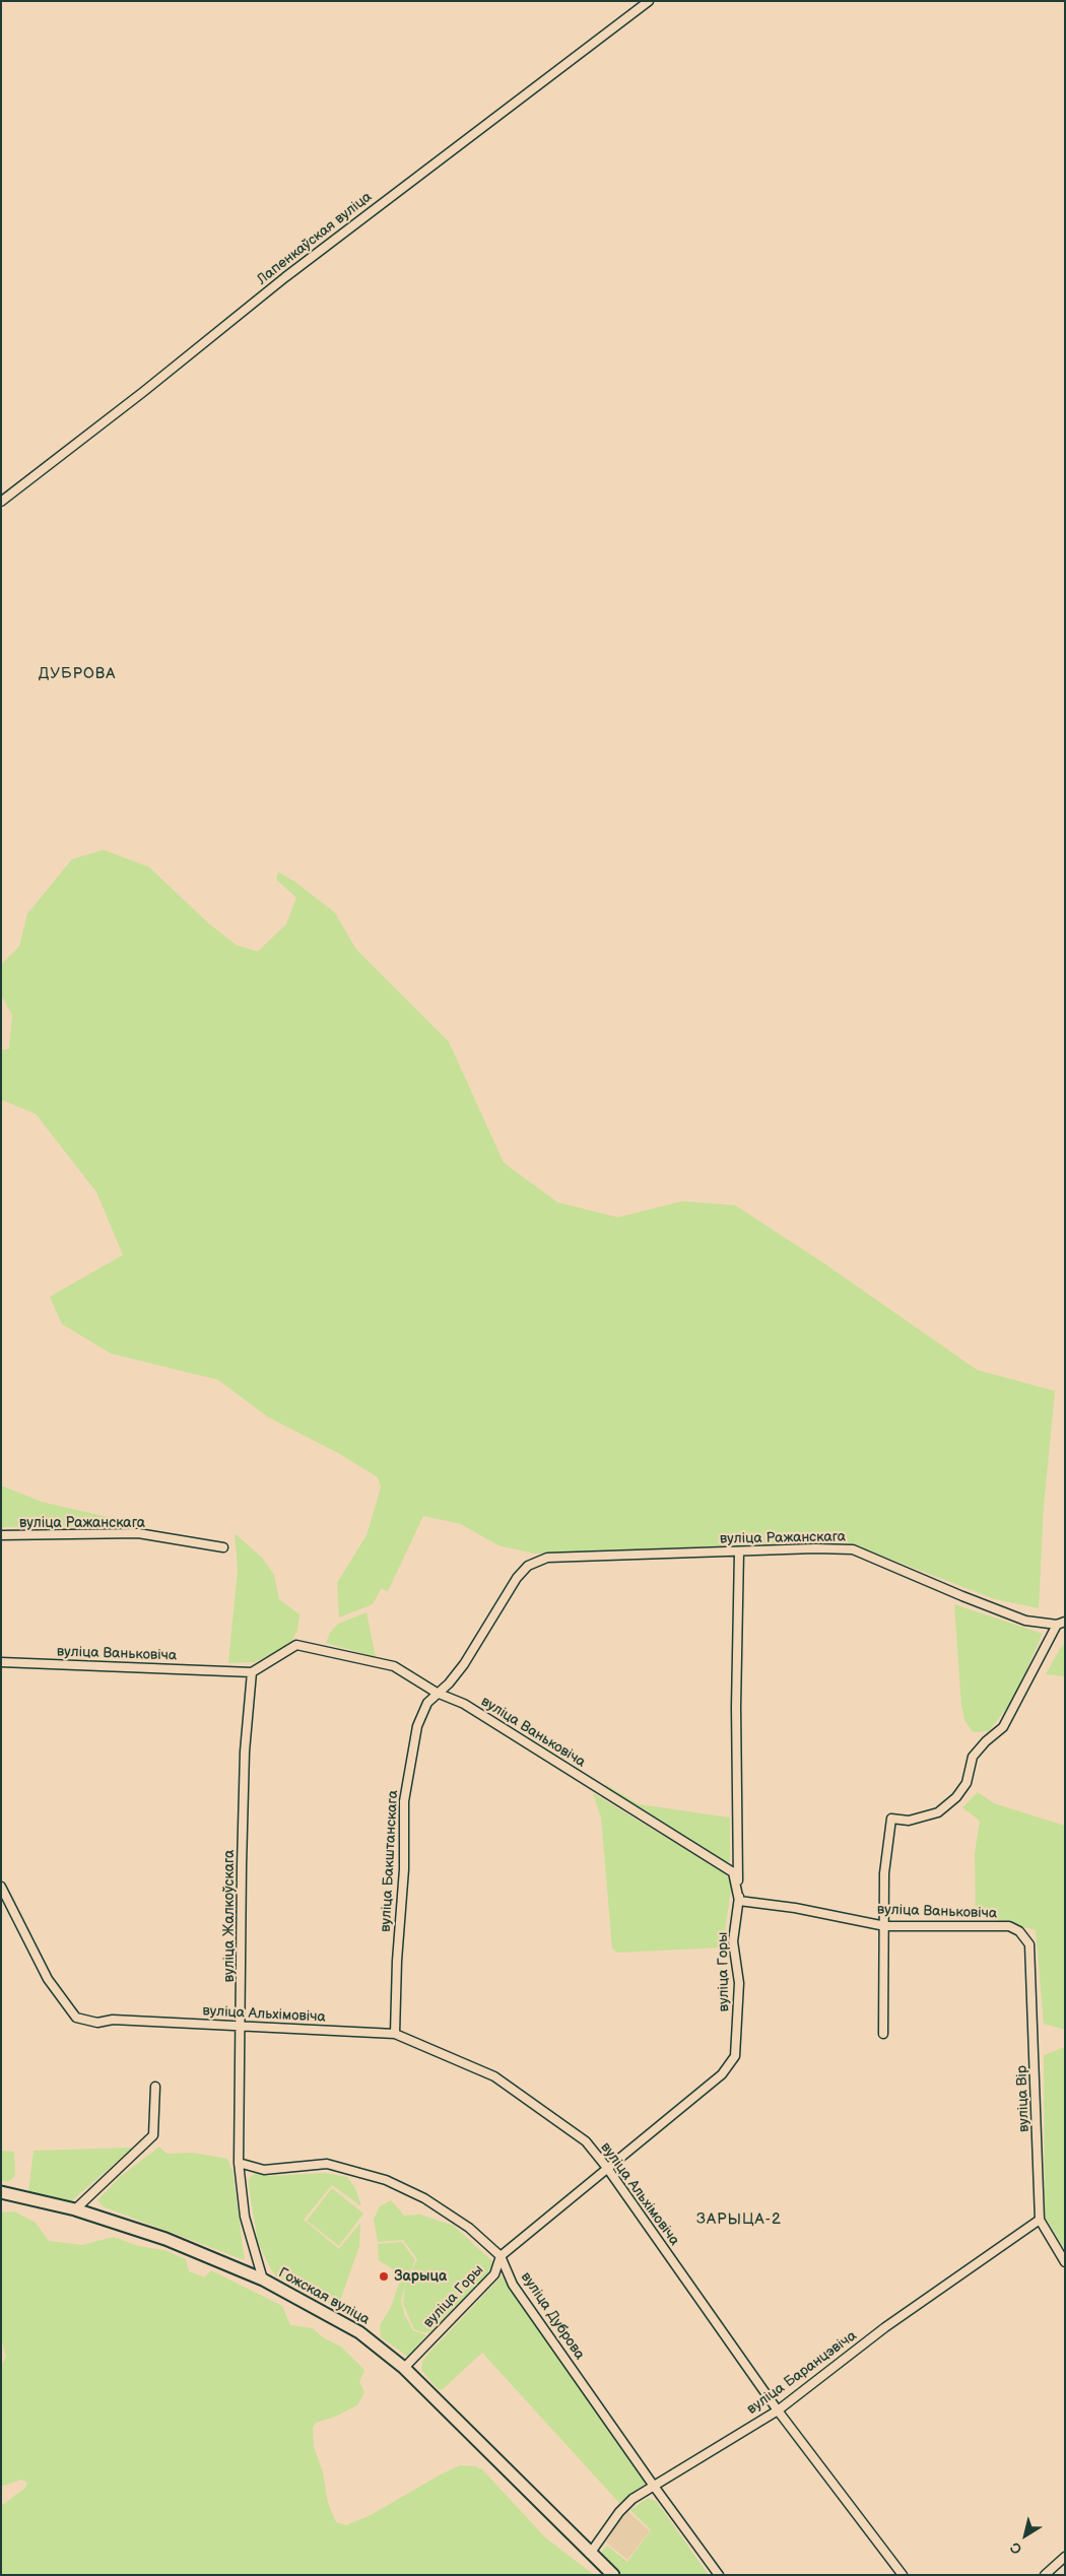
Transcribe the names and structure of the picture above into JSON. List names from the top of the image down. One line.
{"streets":{"street":["Лапенкаўская вуліца","вуліца Ражанскага","вуліца Ваньковіча","вуліца Бакштанскага","вуліца Жалкоўскага","вуліца Горы","вуліца Альхімовіча","вуліца Вір","Гожская вуліца","вуліца Дуброва","вуліца Баранцэвіча"]},"crossings":[["вуліца Ражанскага","вуліца Бакштанскага"],["вуліца Ражанскага","вуліца Горы"],["вуліца Ваньковіча","вуліца Бакштанскага"],["вуліца Ваньковіча","вуліца Жалкоўскага"],["вуліца Ваньковіча","вуліца Горы"],["вуліца Ваньковіча","вуліца Вір"],["вуліца Бакштанскага","вуліца Альхімовіча"],["вуліца Жалкоўскага","вуліца Альхімовіча"],["вуліца Жалкоўскага","Гожская вуліца"],["вуліца Жалкоўскага","вуліца Дуброва"],["вуліца Горы","вуліца Альхімовіча"],["вуліца Горы","Гожская вуліца"],["вуліца Горы","вуліца Дуброва"],["вуліца Альхімовіча","вуліца Баранцэвіча"],["вуліца Вір","вуліца Баранцэвіча"],["Гожская вуліца","вуліца Баранцэвіча"],["вуліца Дуброва","вуліца Баранцэвіча"]],"districts":["ДУБРОВА","ЗАРЫЦА-2"],"places":["Зарыца"],"north":"bottom left"}
